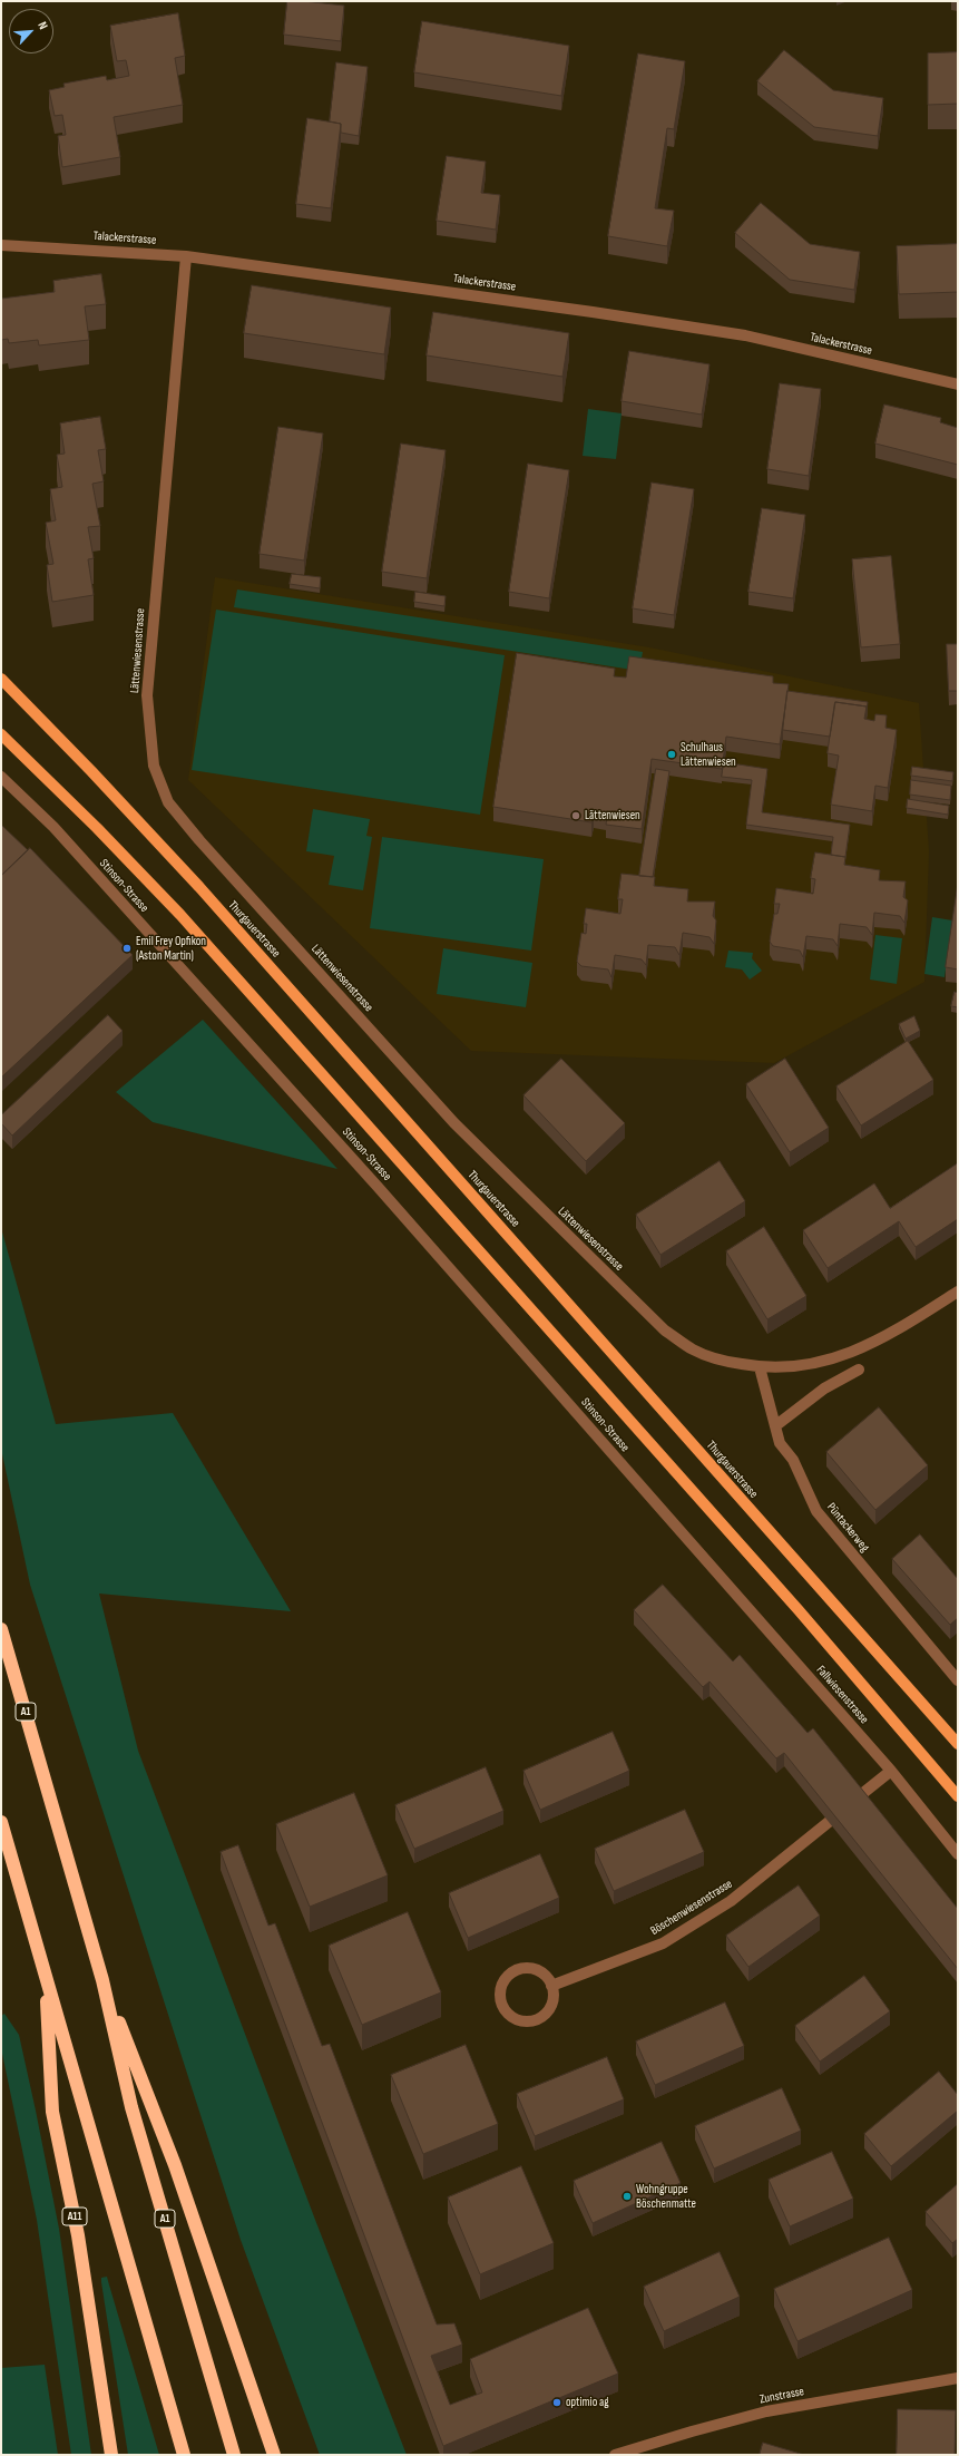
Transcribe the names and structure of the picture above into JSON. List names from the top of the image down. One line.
{"streets":{"highway":["A1","A11"],"main road":["Thurgauerstrasse"],"street":["Talackerstrasse","Lättenwiesenstrasse","Stinson-Strasse","Püntackerweg","Fallwiesenstrasse","Böschenwiesenstrasse","Zunstrasse"]},"crossings":[["Talackerstrasse","Lättenwiesenstrasse"],["Lättenwiesenstrasse","Püntackerweg"],["Stinson-Strasse","Fallwiesenstrasse"]],"places":["Schulhaus Lättenwiesen","Lättenwiesen","Emil Frey Opfikon (Aston Martin)","Wohngruppe Böschenmatte","optimio ag"],"north":"top right"}
